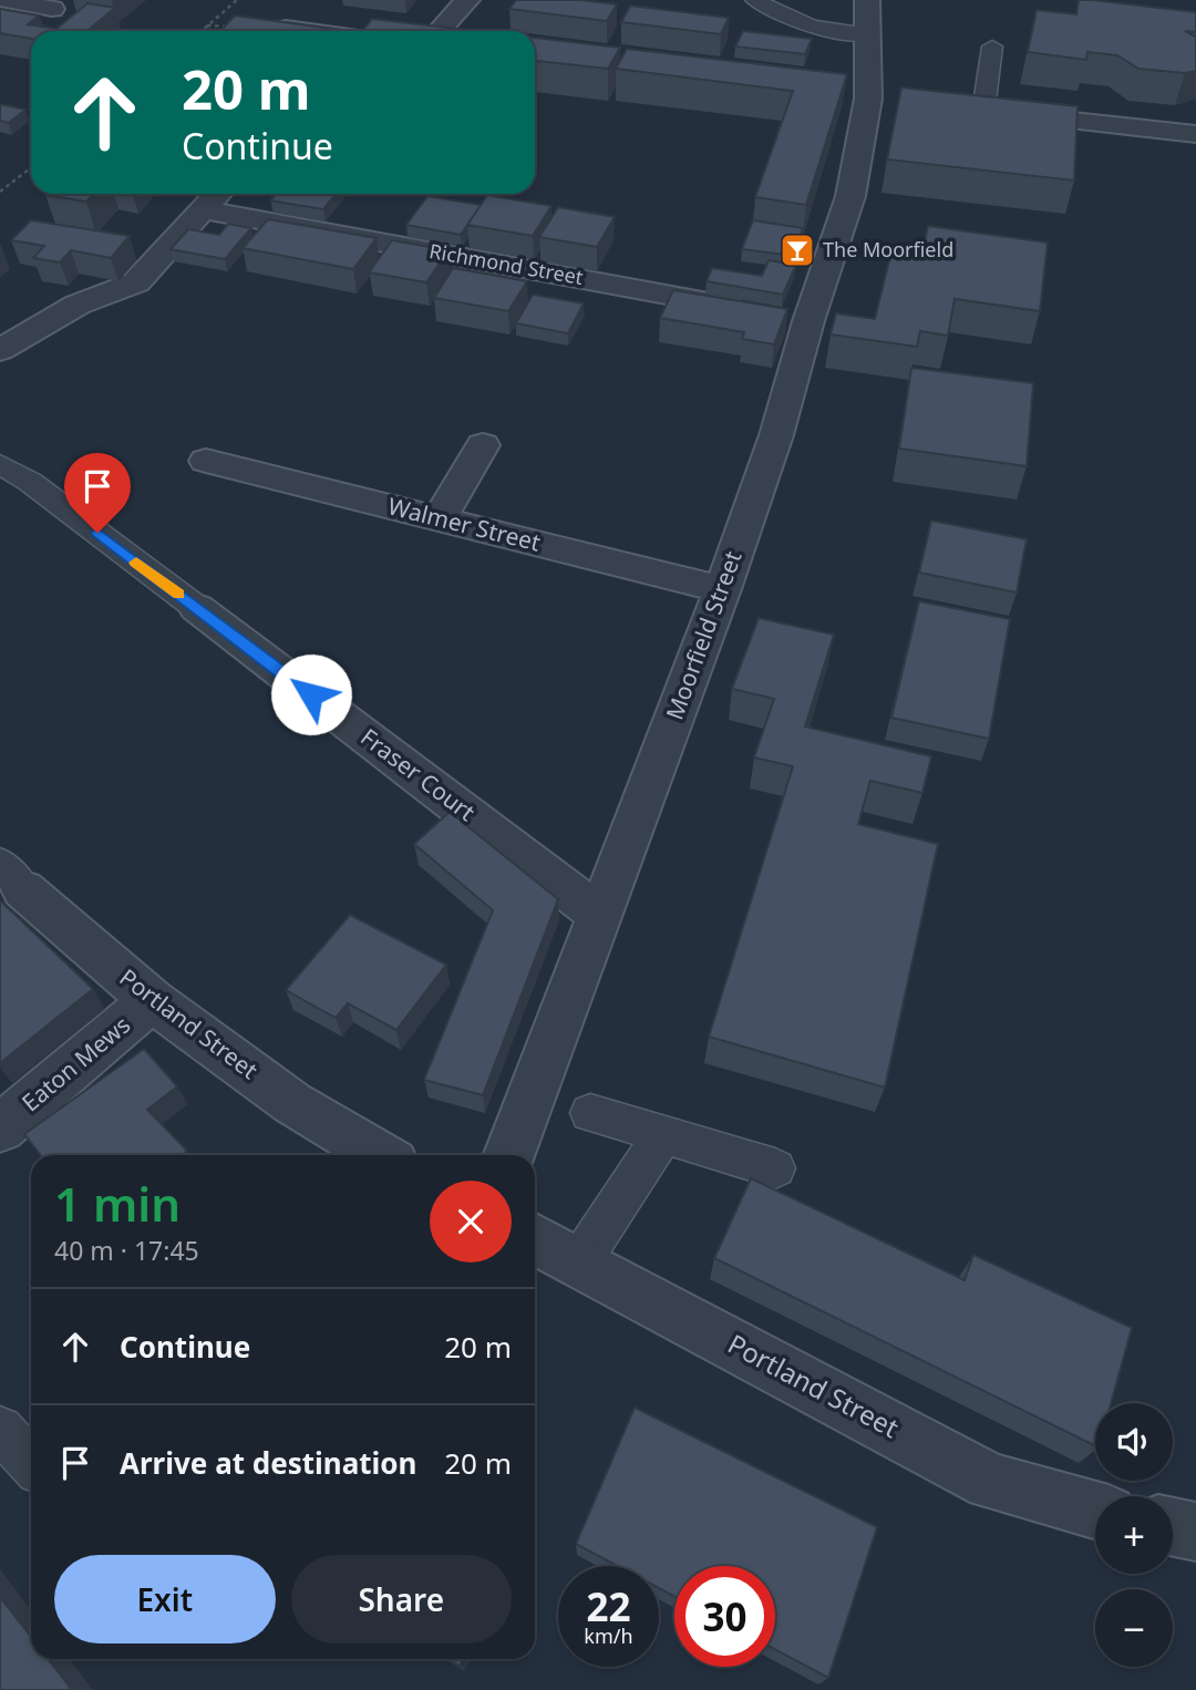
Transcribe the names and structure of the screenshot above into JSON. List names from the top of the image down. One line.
{"streets":{"street":["Richmond Street","Walmer Street","Moorfield Street","Fraser Court","Portland Street","Eaton Mews"]},"crossings":[["Walmer Street","Moorfield Street"],["Moorfield Street","Fraser Court"],["Portland Street","Eaton Mews"]],"places":{"bar":["The Moorfield"]},"page":{"turn":["20 m","Continue"],"heading":["1 min","40 m · 17:45"],"list":[{"name":"Continue","value":"20 m"},{"name":"Arrive at destination","value":"20 m"}],"map_buttons":["+","−"],"buttons":["Exit","Share"],"speed":"22 km/h","limit":"30"}}
